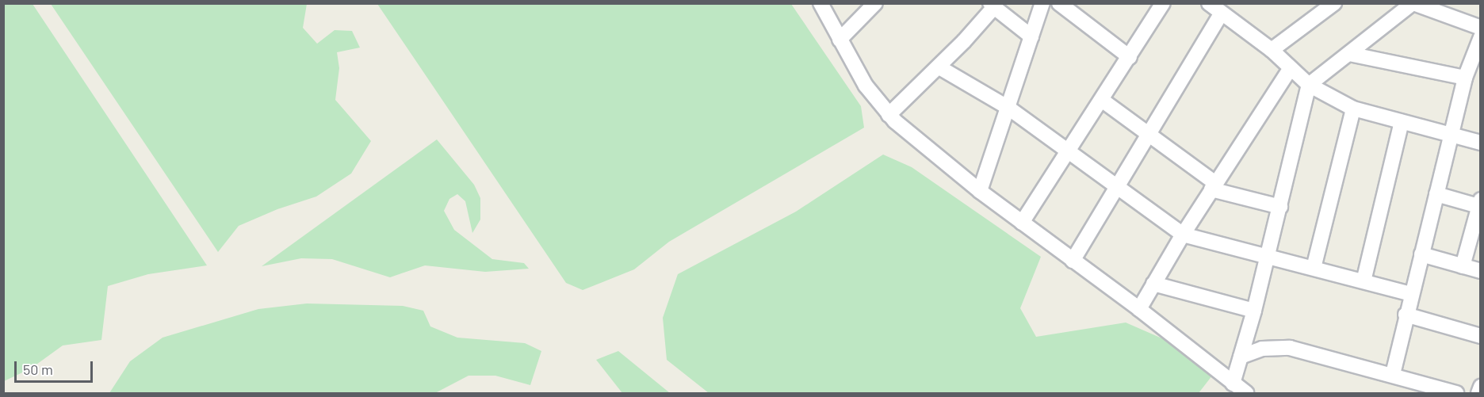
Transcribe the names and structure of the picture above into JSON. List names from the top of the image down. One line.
{"scale_bar":"50 m"}
